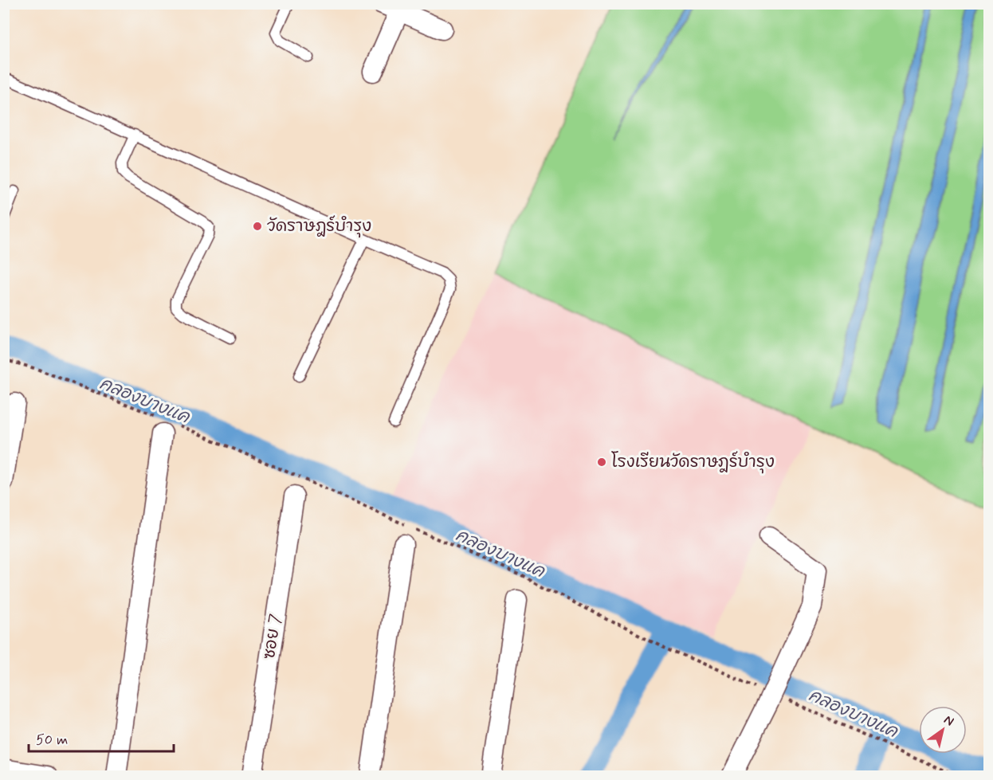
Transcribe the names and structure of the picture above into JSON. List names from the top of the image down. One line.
{"streets":{"street":["ซอย 7"]},"water":["คลองบางแค"],"places":["วัดราษฎร์บำรุง","โรงเรียนวัดราษฎร์บำรุง"],"scale_bar":"50 m","north":"top right"}
